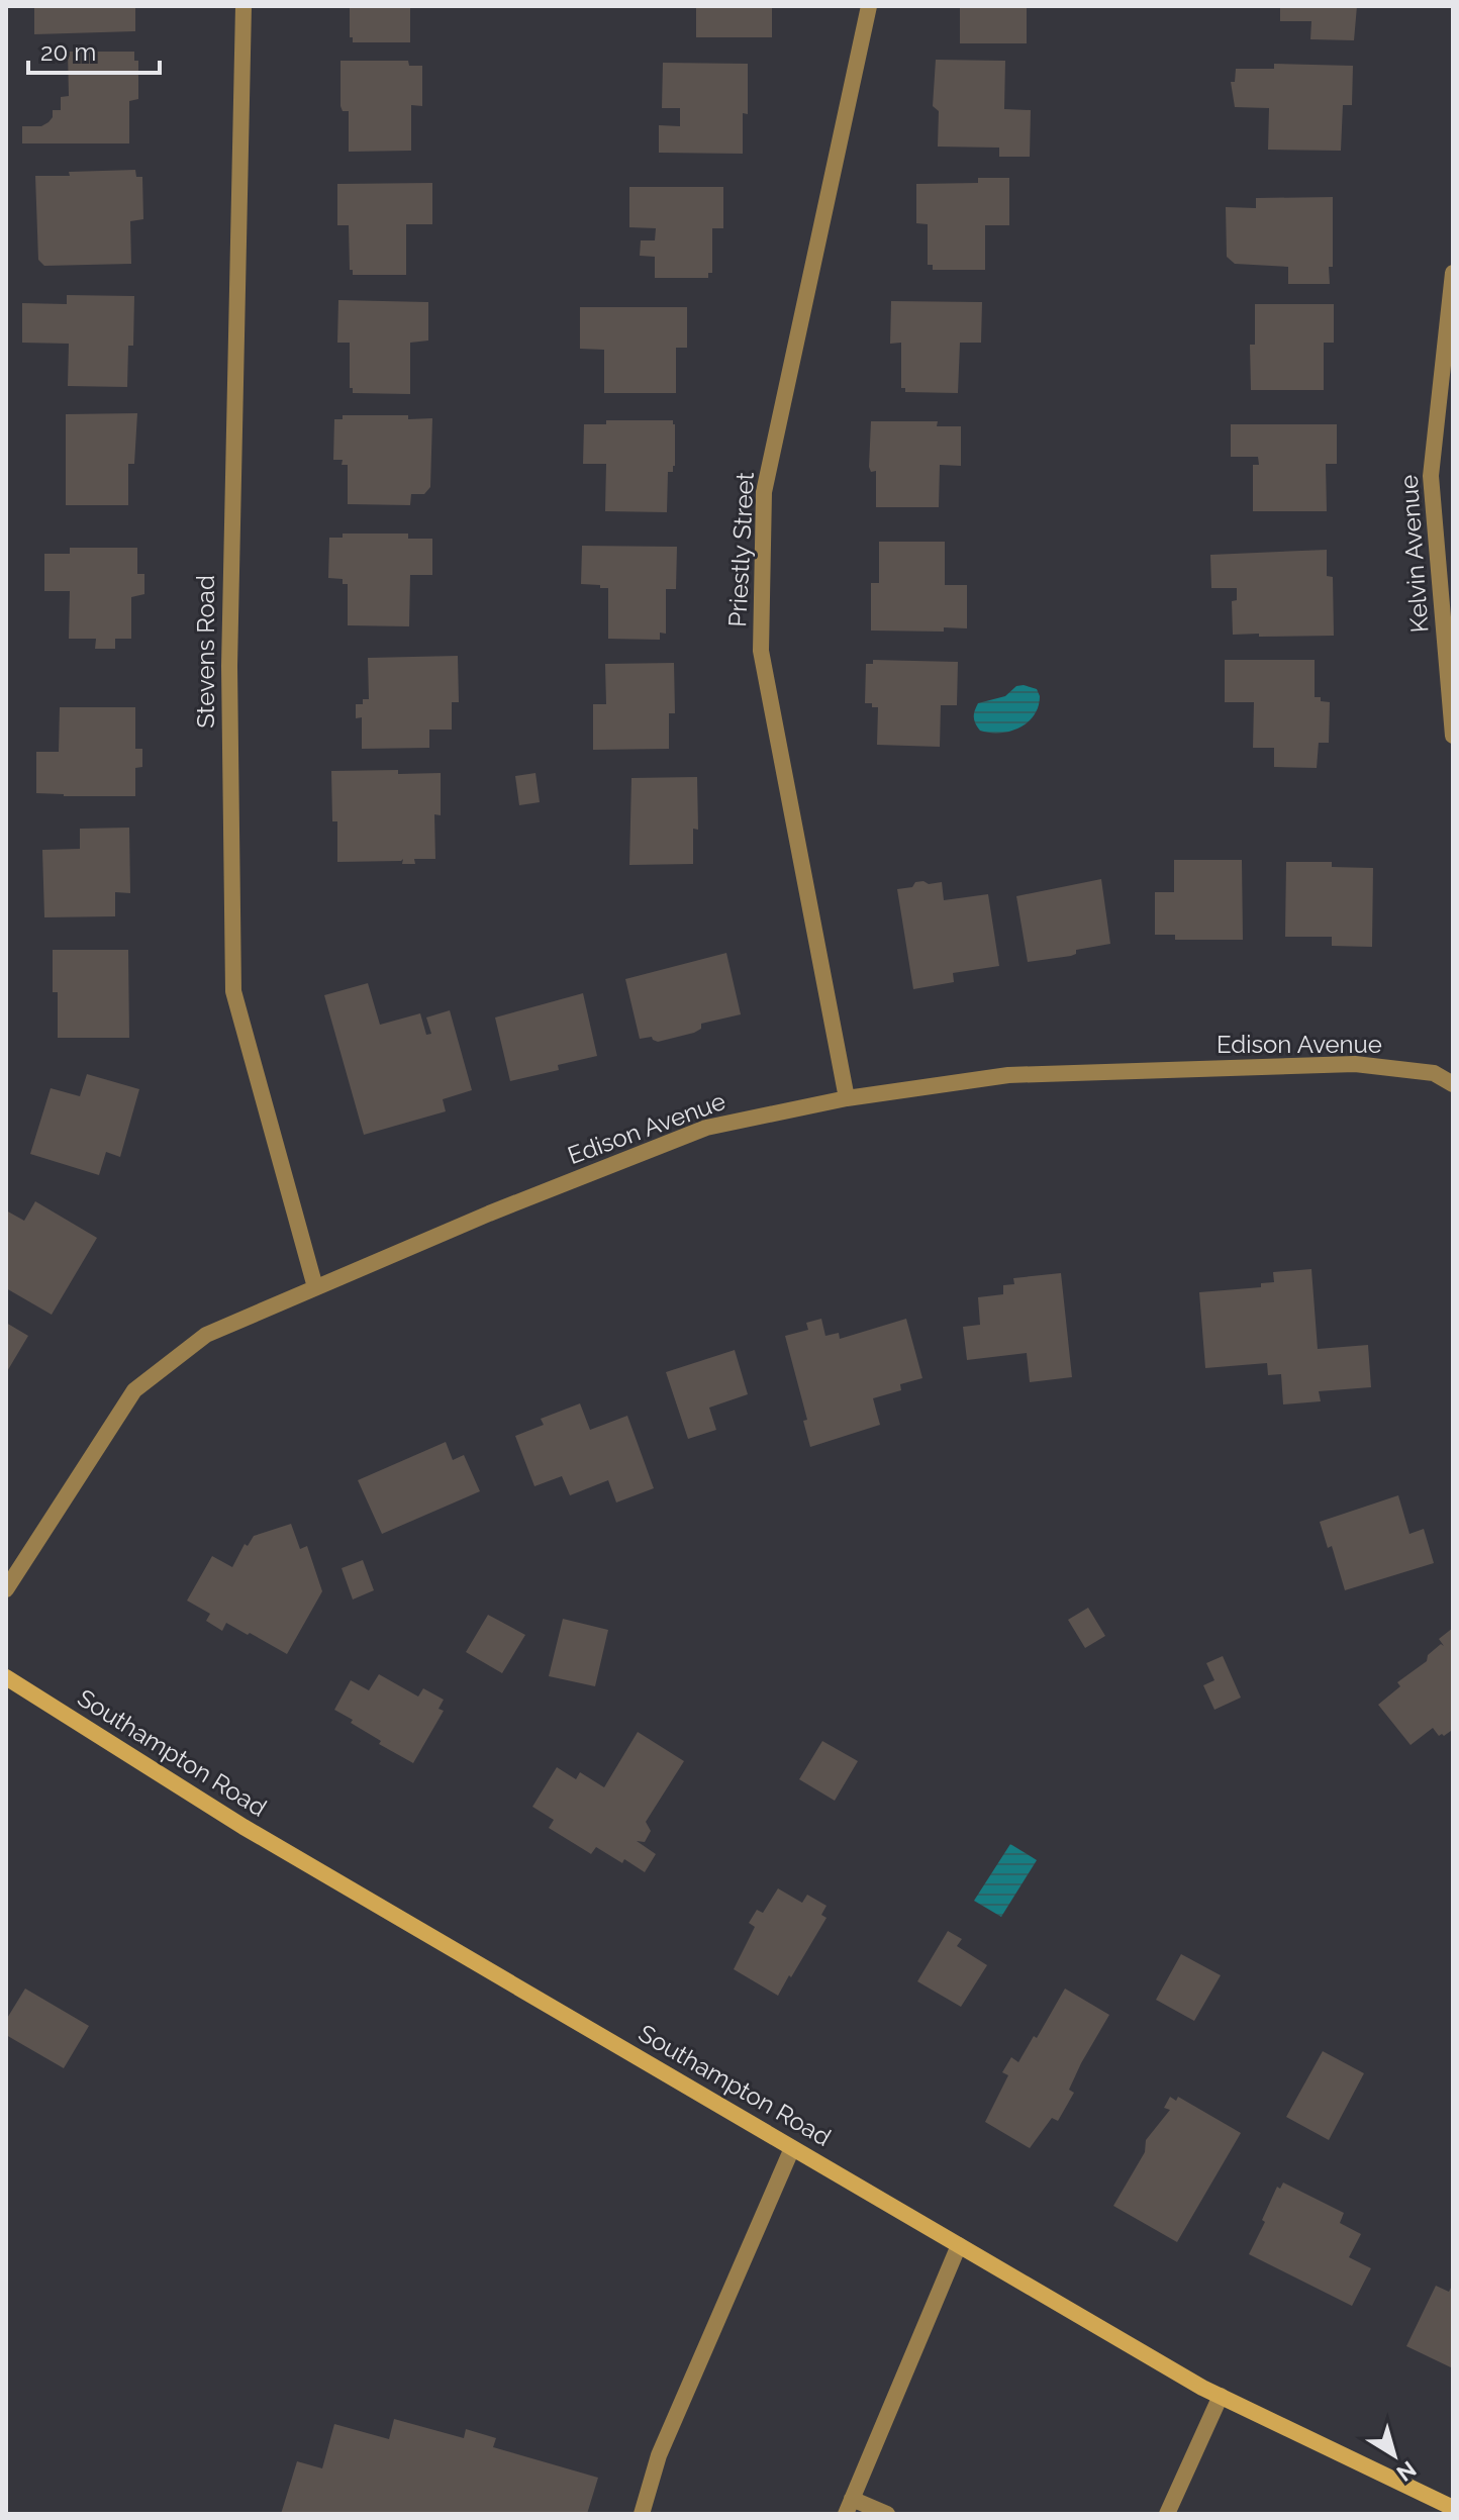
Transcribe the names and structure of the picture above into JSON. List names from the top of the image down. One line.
{"streets":{"street":["Priestly Street","Kelvin Avenue","Stevens Road","Edison Avenue","Southampton Road"]},"crossings":[["Priestly Street","Edison Avenue"],["Stevens Road","Edison Avenue"]],"scale_bar":"20 m","north":"bottom right"}
